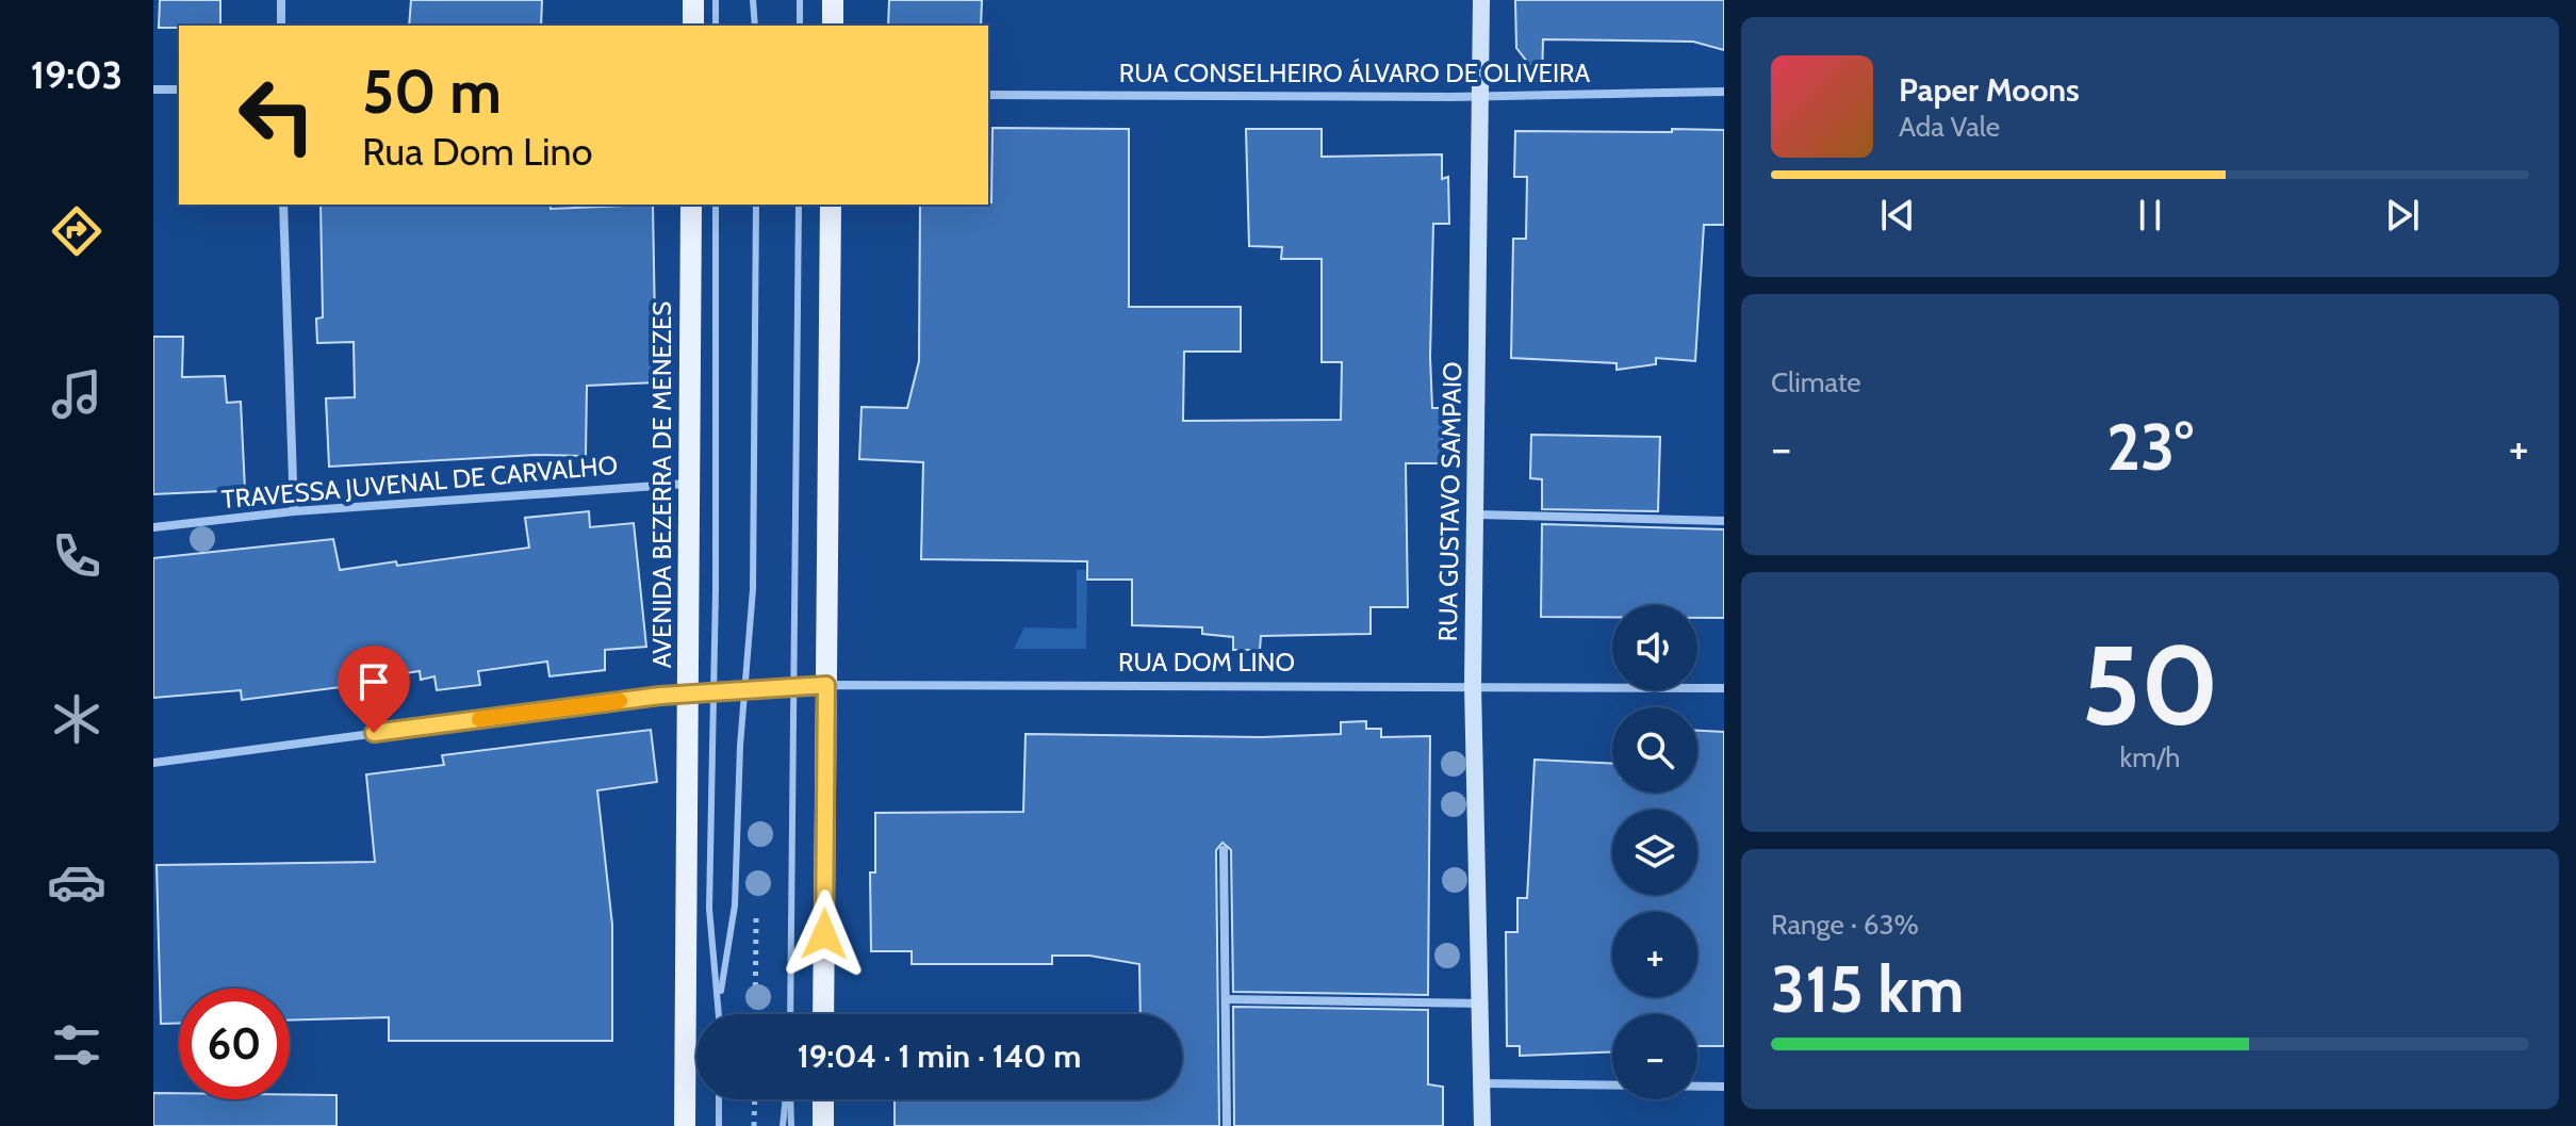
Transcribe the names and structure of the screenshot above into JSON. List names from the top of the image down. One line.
{"streets":{"main road":["AVENIDA BEZERRA DE MENEZES"],"street":["RUA CONSELHEIRO ÁLVARO DE OLIVEIRA","TRAVESSA JUVENAL DE CARVALHO","RUA GUSTAVO SAMPAIO","RUA DOM LINO"]},"crossings":[["RUA CONSELHEIRO ÁLVARO DE OLIVEIRA","RUA GUSTAVO SAMPAIO"],["TRAVESSA JUVENAL DE CARVALHO","AVENIDA BEZERRA DE MENEZES"],["AVENIDA BEZERRA DE MENEZES","RUA DOM LINO"],["RUA GUSTAVO SAMPAIO","RUA DOM LINO"]],"page":{"tabs":"19:03","turn":["50 m","Rua Dom Lino"],"song":["Paper Moons","Ada Vale"],"tile":["Climate",["50","km/h"],["Range · 63%","315 km"]],"heat":["−","23°","+"],"map_buttons":["+","−"],"limit":"60","trip":"19:04 · 1 min · 140 m"}}
